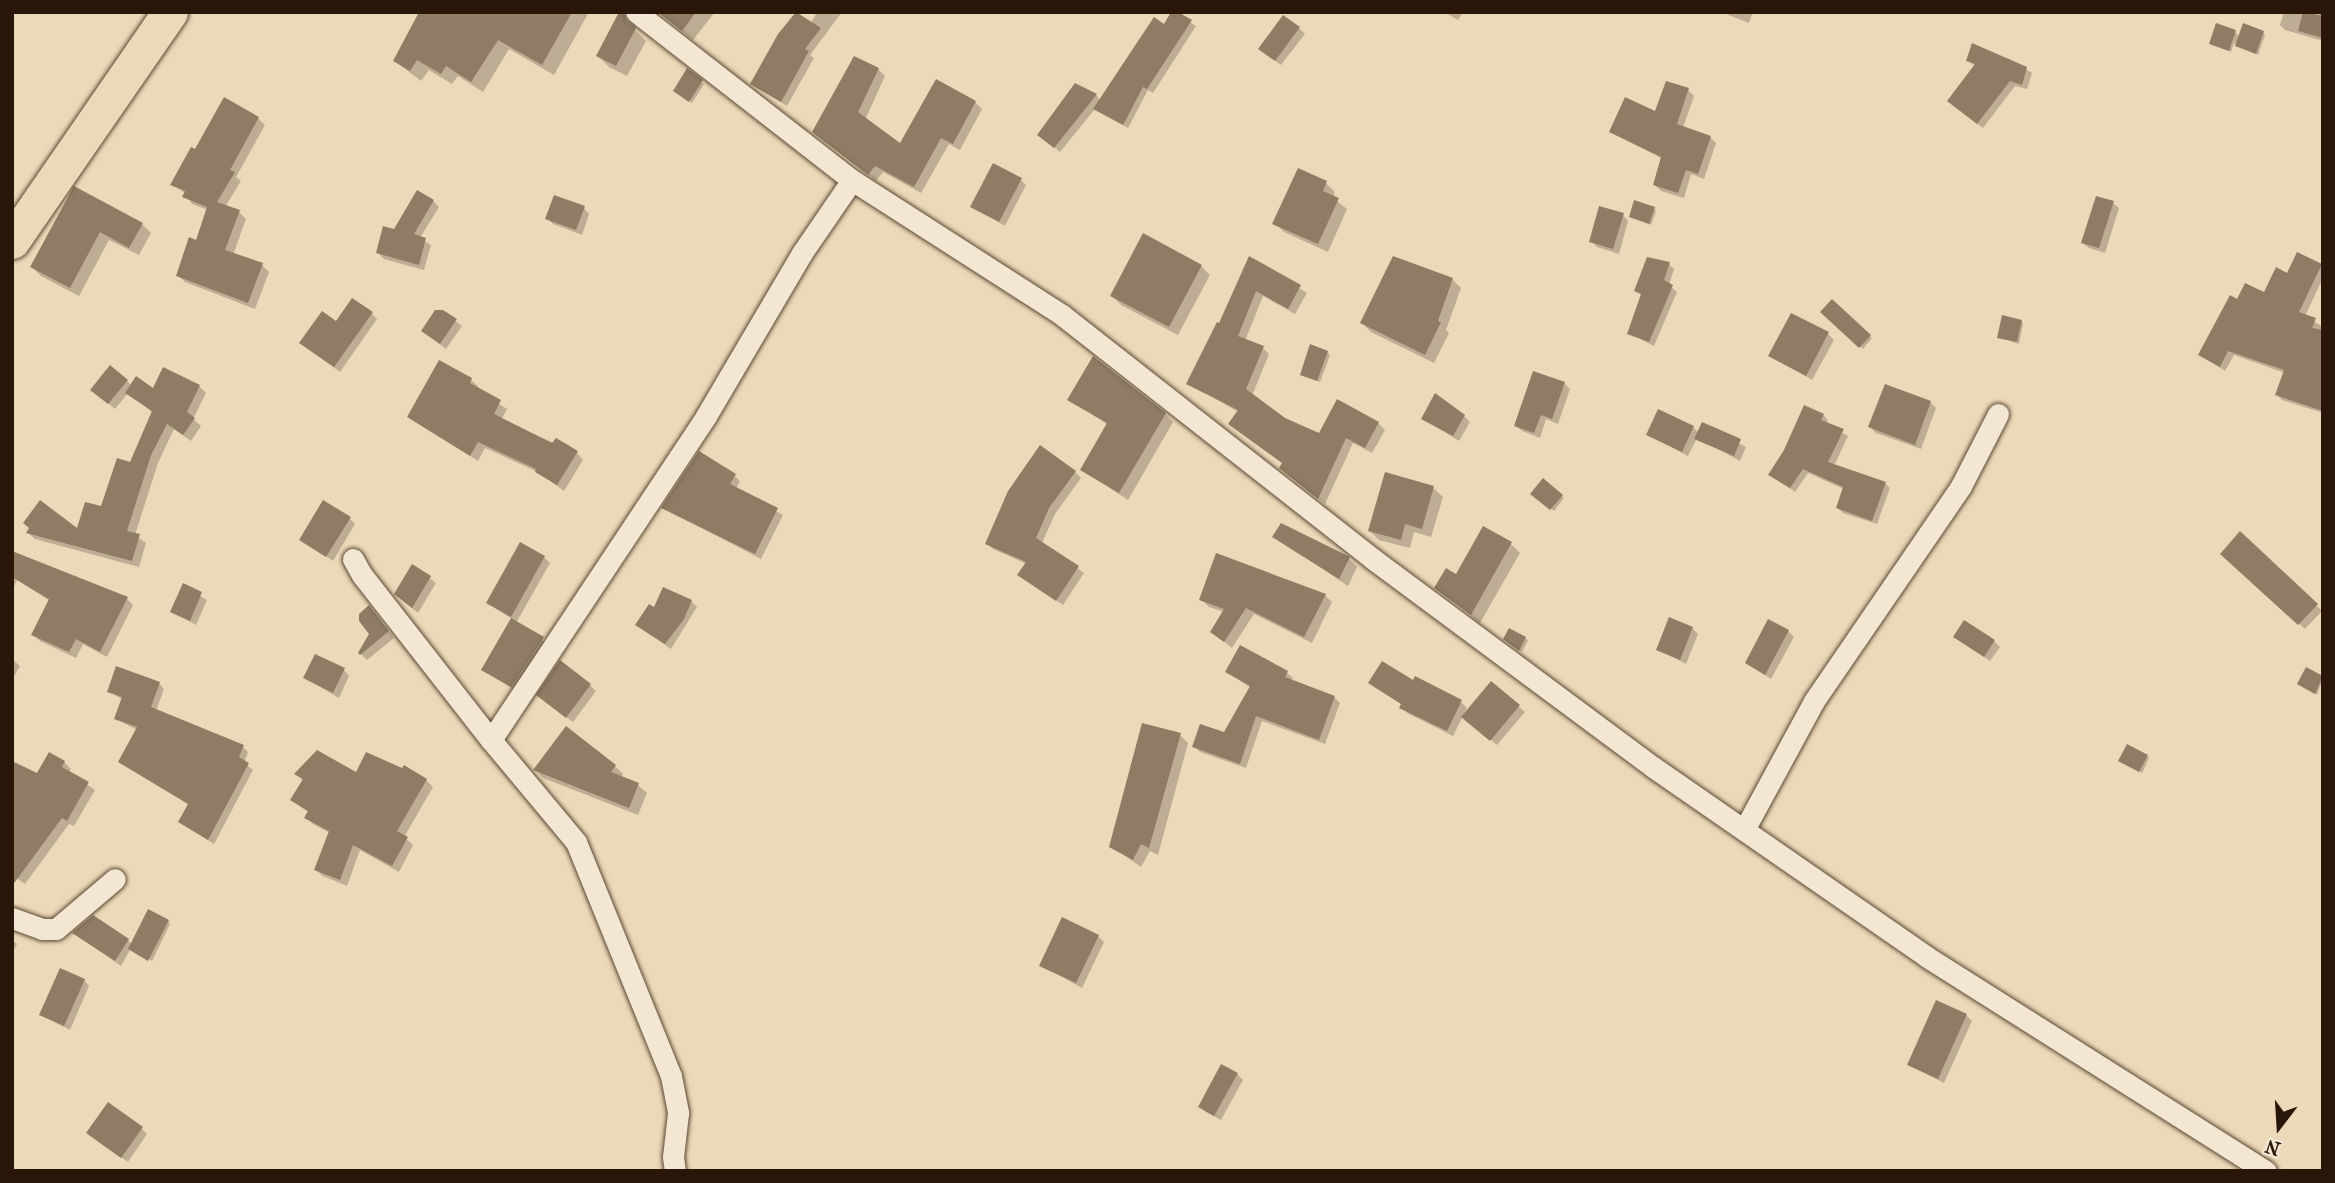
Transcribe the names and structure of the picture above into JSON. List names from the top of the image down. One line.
{"north":"bottom"}
